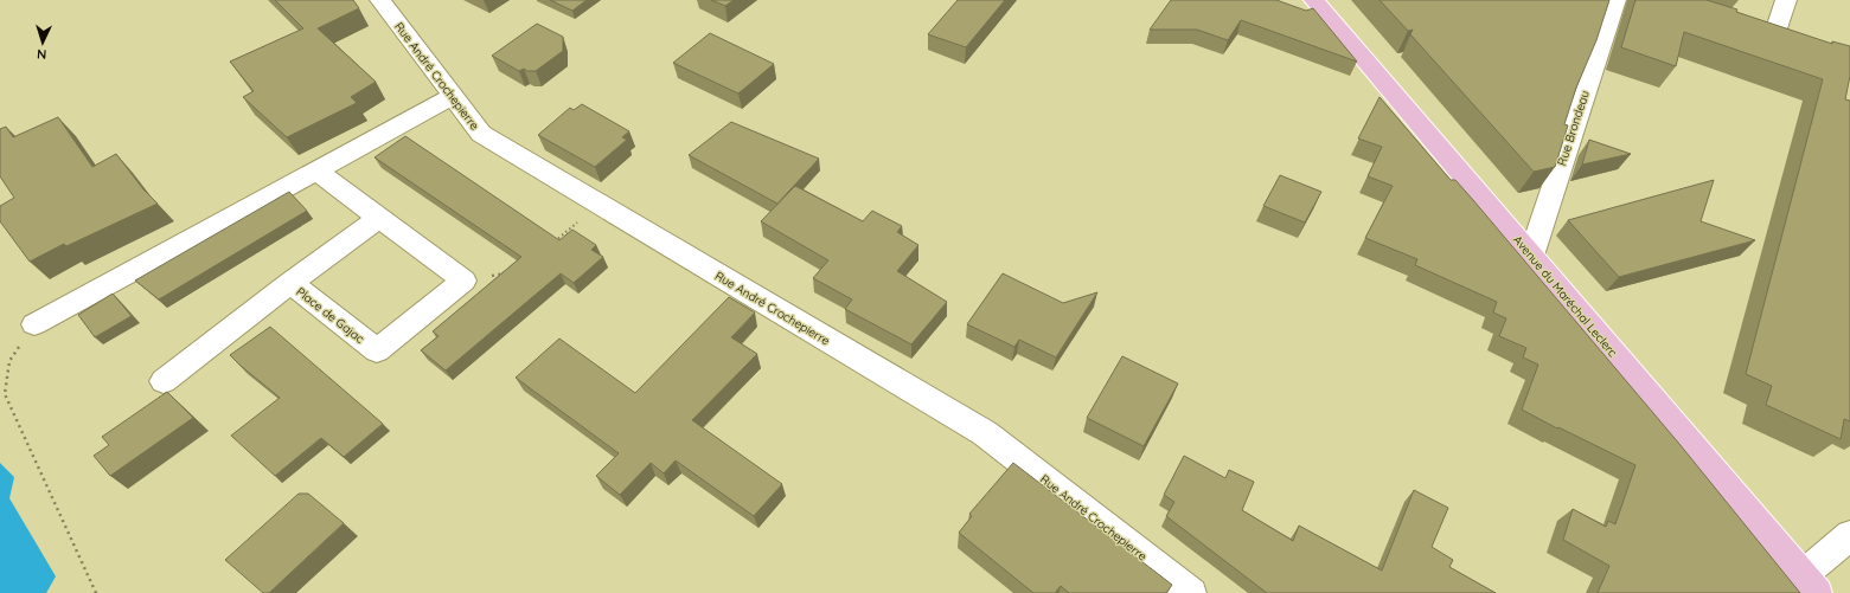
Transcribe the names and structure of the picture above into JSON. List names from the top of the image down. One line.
{"streets":{"main road":["Avenue du Maréchal Leclerc"],"street":["Rue André Crochepierre","Rue Brondeau","Place de Gajac"]},"crossings":[["Rue Brondeau","Avenue du Maréchal Leclerc"]],"north":"bottom"}
